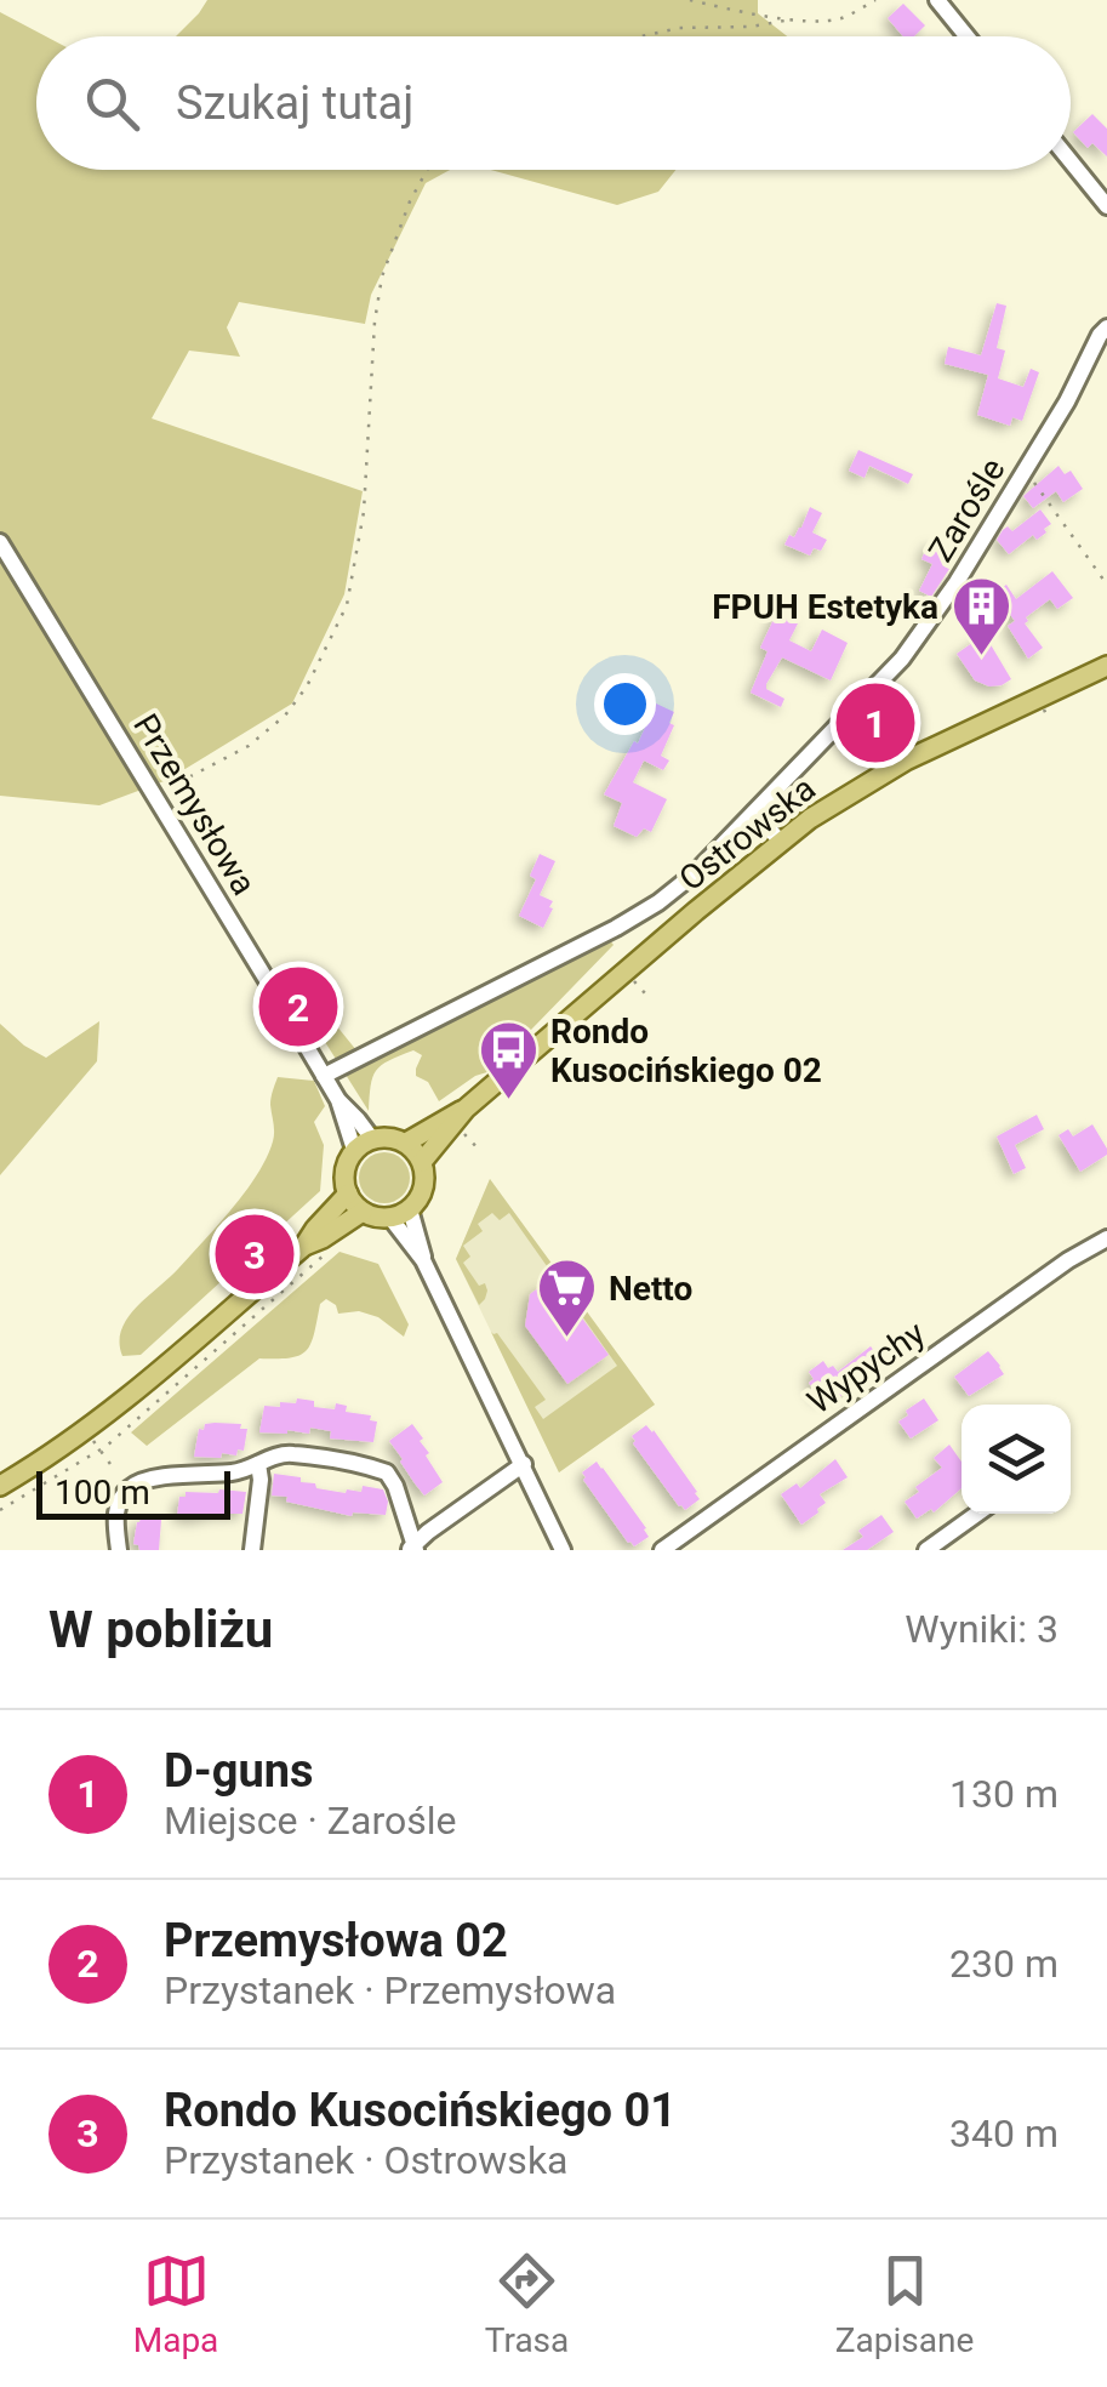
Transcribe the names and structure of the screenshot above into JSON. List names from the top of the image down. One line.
{"streets":{"main road":["Ostrowska"],"street":["Zarośle","Przemysłowa","Wypychy"]},"crossings":[["Zarośle","Przemysłowa"],["Przemysłowa","Ostrowska"]],"places":{"building":["FPUH Estetyka"],"bus stop":["Rondo Kusocińskiego 02"],"supermarket":["Netto"]},"scale_bar":"100 m","page":{"search":"Szukaj tutaj","pins":["1","2","3"],"scale":"100 m","heading":["W pobliżu","Wyniki: 3"],"list":[{"mark":"1","name":"D-guns","note":"Miejsce · Zarośle","value":"130 m"},{"mark":"2","name":"Przemysłowa 02","note":"Przystanek · Przemysłowa","value":"230 m"},{"mark":"3","name":"Rondo Kusocińskiego 01","note":"Przystanek · Ostrowska","value":"340 m"}],"nav":["Mapa","Trasa","Zapisane"]}}
